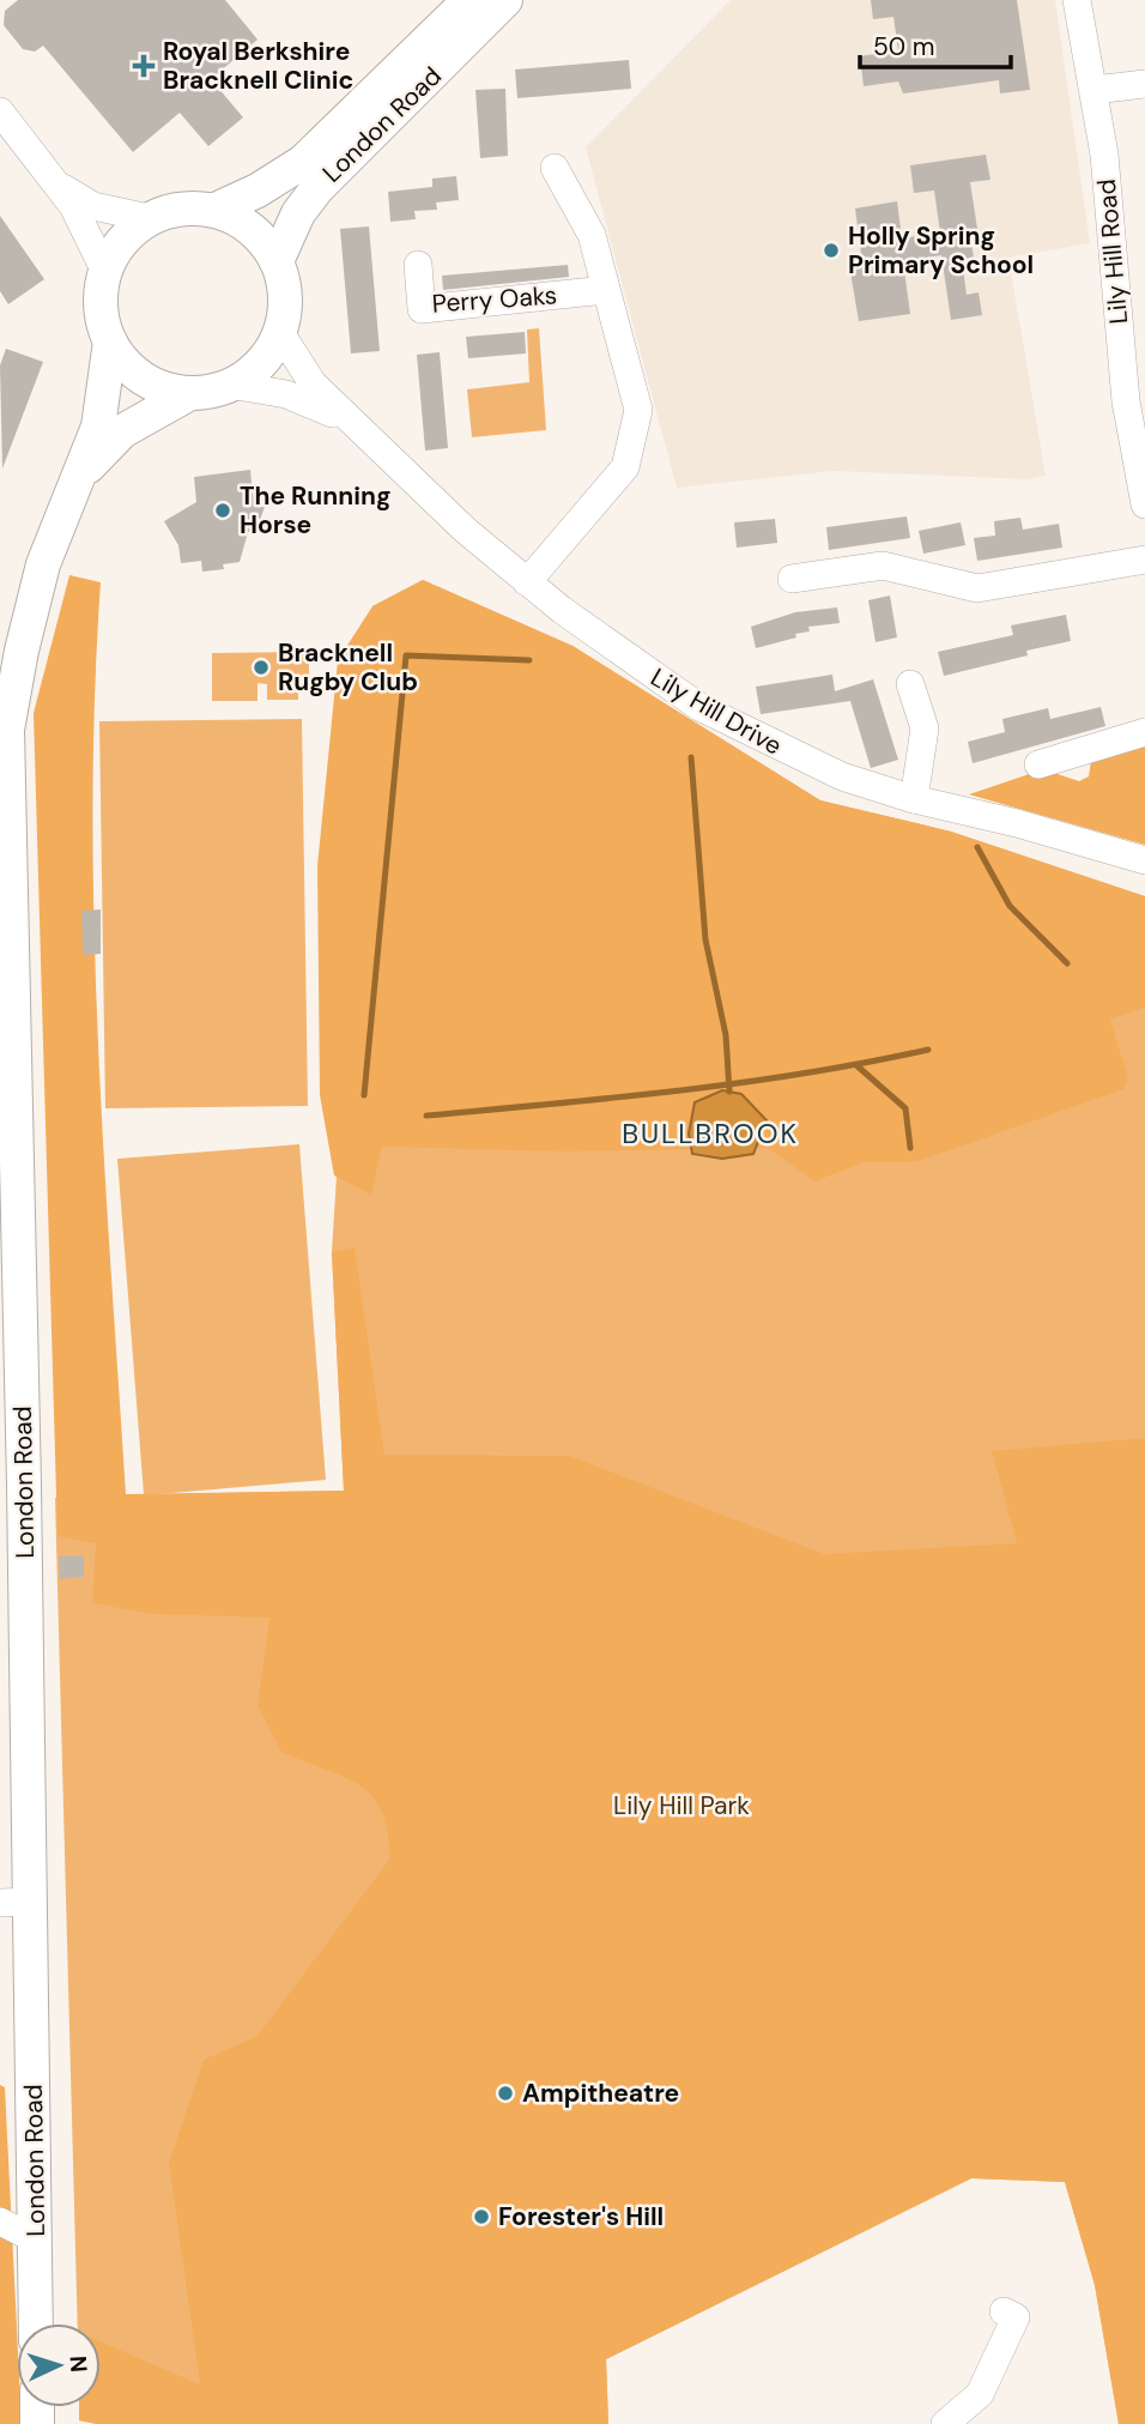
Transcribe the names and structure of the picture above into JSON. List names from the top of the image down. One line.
{"streets":{"main road":["London Road"],"street":["Lily Hill Road","Perry Oaks","Lily Hill Drive"]},"crossings":[["London Road","Lily Hill Drive"]],"districts":["BULLBROOK"],"parks":["Lily Hill Park"],"places":{"health":["Royal Berkshire Bracknell Clinic"],"other":["Holly Spring Primary School","The Running Horse","Bracknell Rugby Club","Ampitheatre","Forester's Hill"]},"scale_bar":"50 m","north":"right"}
